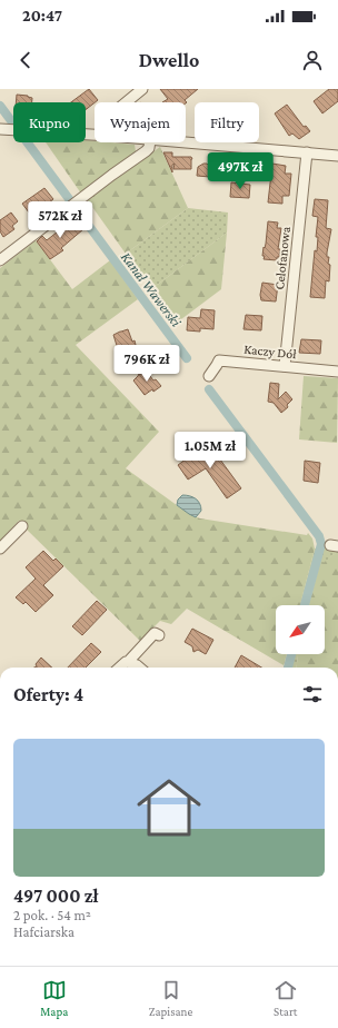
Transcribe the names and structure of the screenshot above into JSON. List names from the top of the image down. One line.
{"streets":{"street":["Celofanowa","Kaczy Dół"]},"crossings":[["Celofanowa","Kaczy Dół"]],"water":["Kanał Wawerski"],"north":"bottom left","page":{"status":"20:47","header":"Dwello","chip":["Kupno","Wynajem","Filtry"],"price":["497K zł","572K zł","796K zł","1.05M zł"],"heading":"Oferty: 4","list":[{"name":"497 000 zł","note":"2 pok. · 54 m² · Hafciarska"}],"tabs":["Mapa","Zapisane","Start"]}}
